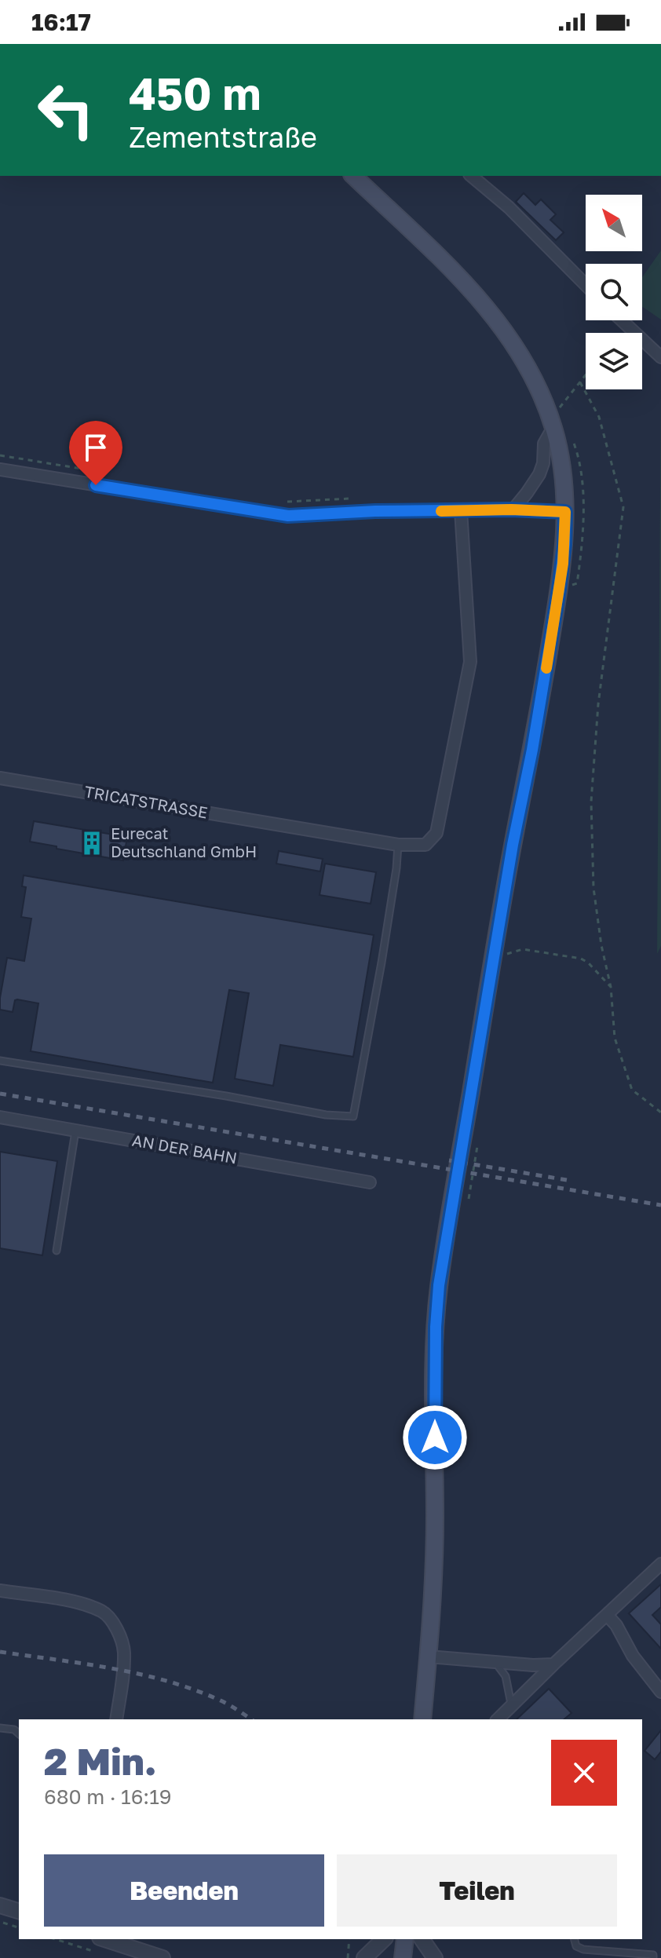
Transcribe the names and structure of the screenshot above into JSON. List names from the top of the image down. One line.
{"streets":{"street":["TRICATSTRASSE","AN DER BAHN"]},"places":{"building":["Eurecat Deutschland GmbH"]},"north":"top left","page":{"status":"16:17","turn":["450 m","Zementstraße"],"heading":["2 Min.","680 m · 16:19"],"buttons":["Beenden","Teilen"]}}
